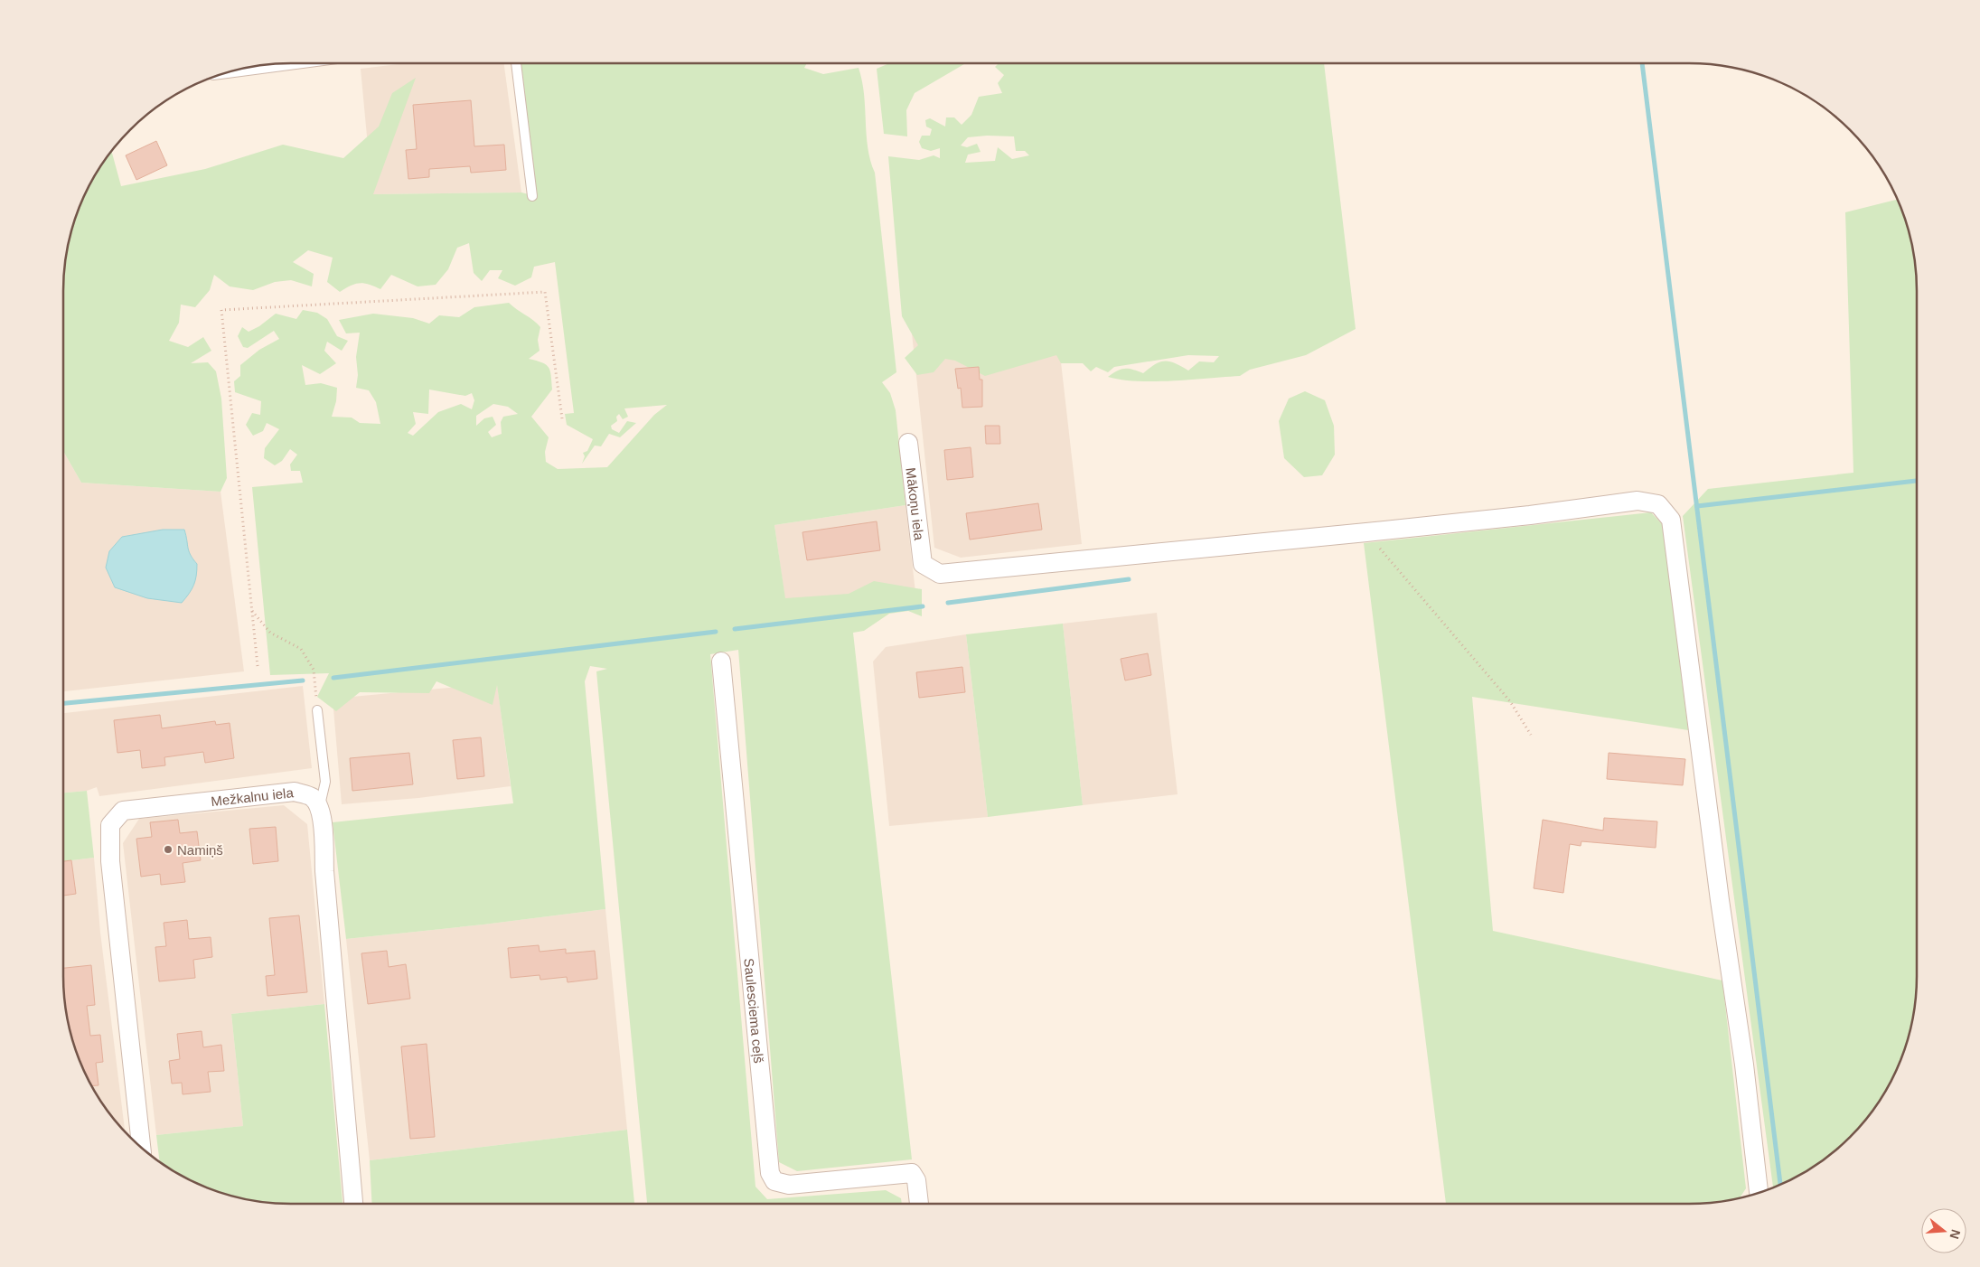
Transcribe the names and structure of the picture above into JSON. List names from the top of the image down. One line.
{"streets":{"street":["Mākoņu iela","Mežkalnu iela","Saulesciema ceļš"]},"places":["Namiņš"],"north":"right"}
